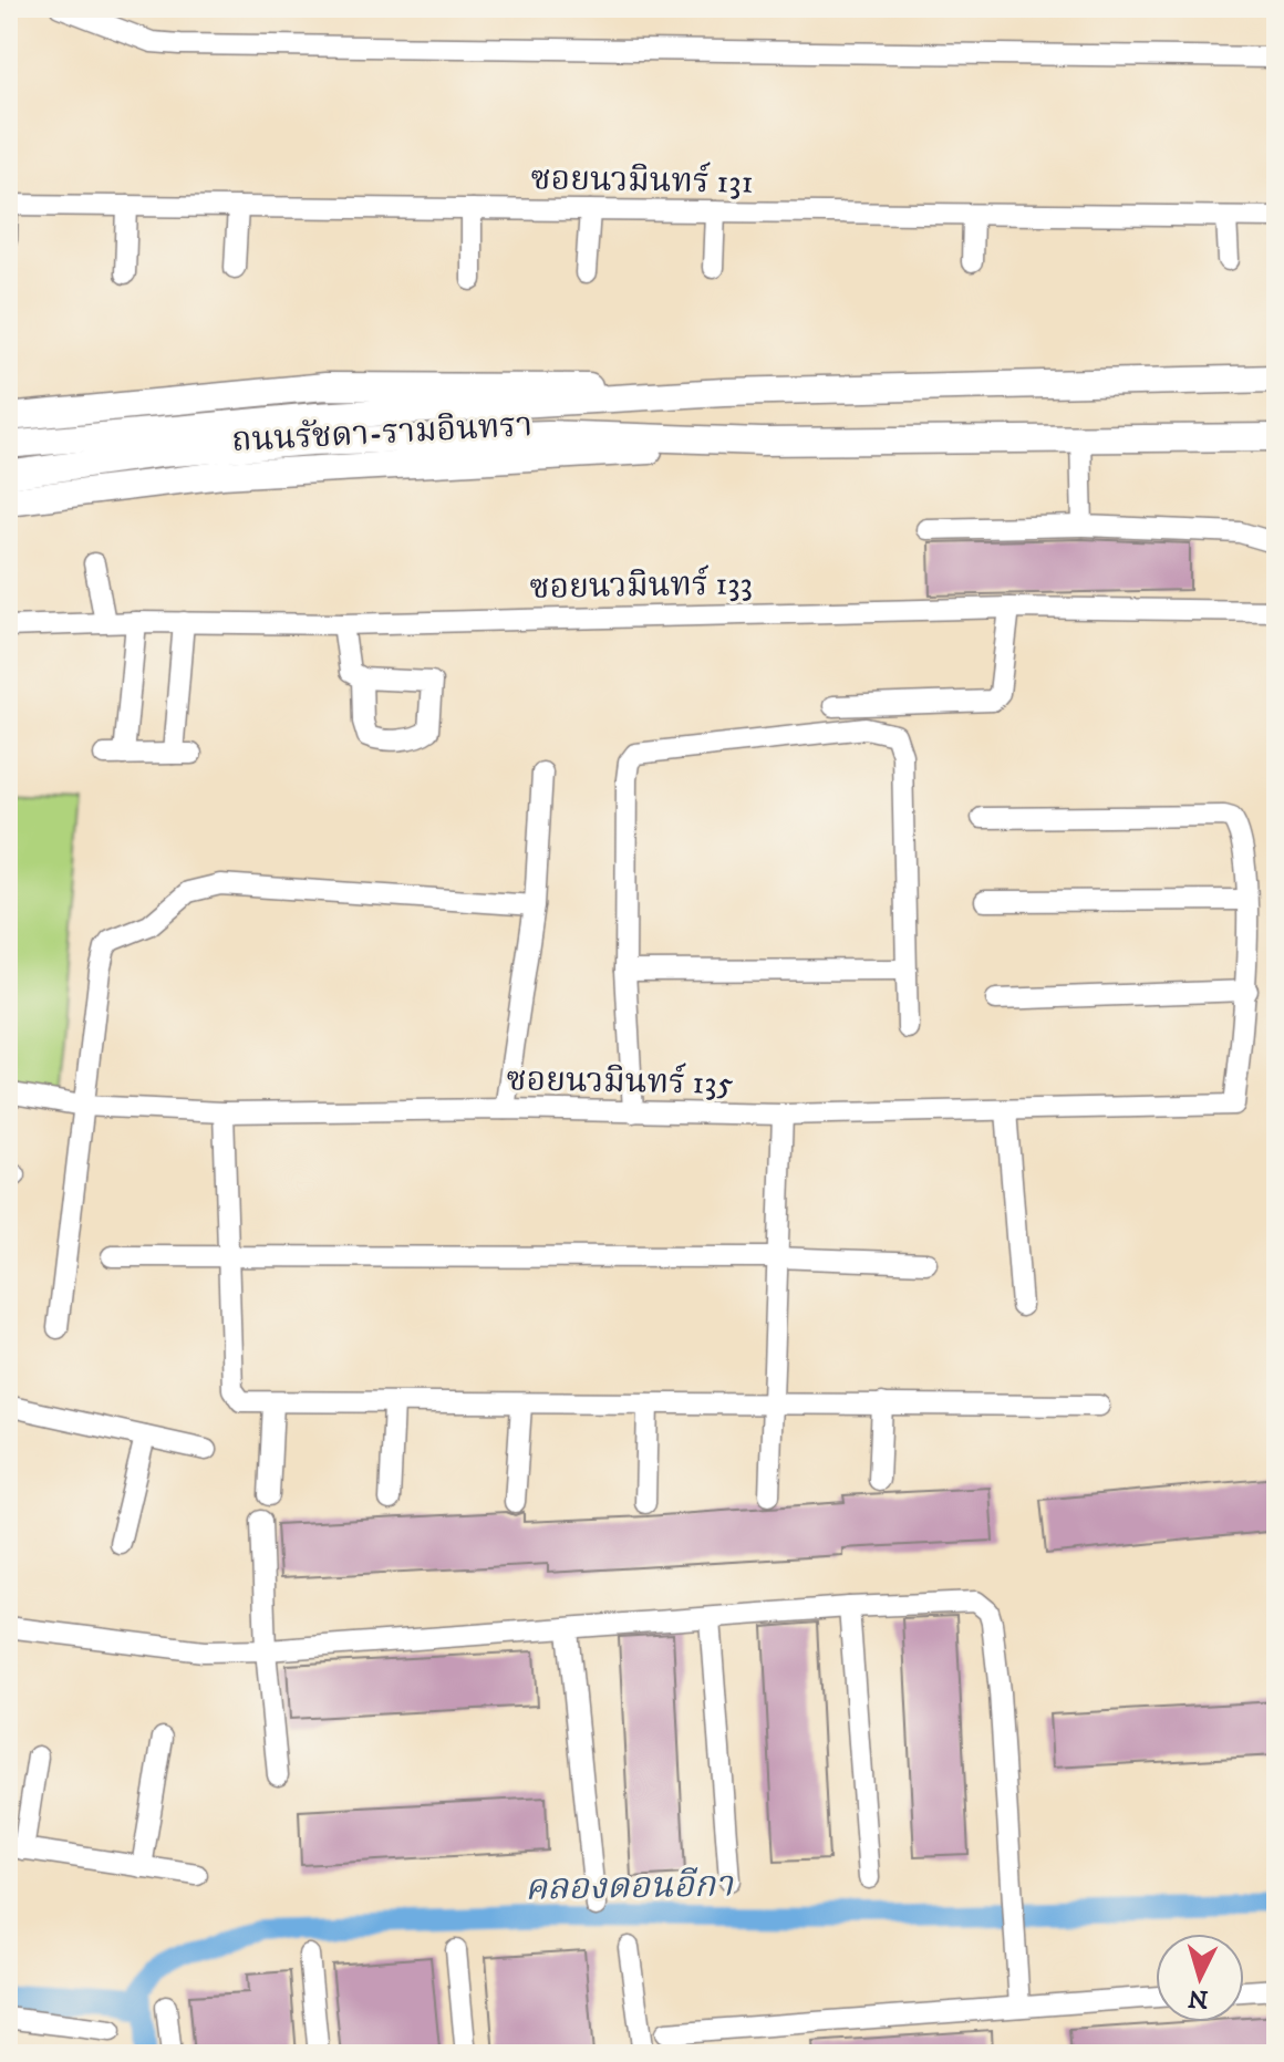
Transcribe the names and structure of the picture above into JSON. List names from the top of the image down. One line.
{"streets":{"main road":["ถนนรัชดา-รามอินทรา"],"street":["ซอยนวมินทร์ 131","ซอยนวมินทร์ 133","ซอยนวมินทร์ 135"]},"water":["คลองดอนอีกา"],"north":"bottom"}
